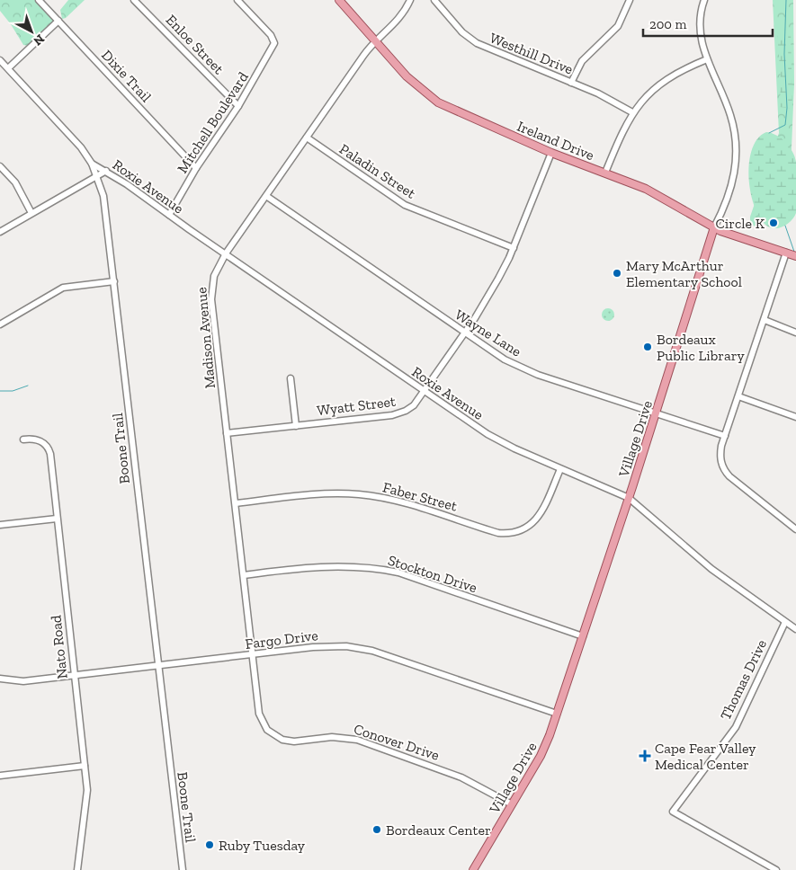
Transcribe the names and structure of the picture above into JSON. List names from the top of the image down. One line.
{"streets":{"main road":["Ireland Drive","Village Drive"],"street":["Enloe Street","Westhill Drive","Dixie Trail","Mitchell Boulevard","Paladin Street","Roxie Avenue","Wayne Lane","Madison Avenue","Wyatt Street","Boone Trail","Faber Street","Stockton Drive","Fargo Drive","Nato Road","Thomas Drive","Conover Drive"]},"crossings":[["Enloe Street","Mitchell Boulevard"],["Dixie Trail","Mitchell Boulevard"],["Mitchell Boulevard","Roxie Avenue"],["Ireland Drive","Madison Avenue"],["Ireland Drive","Wyatt Street"],["Ireland Drive","Village Drive"],["Paladin Street","Madison Avenue"],["Paladin Street","Wyatt Street"],["Roxie Avenue","Madison Avenue"],["Roxie Avenue","Wyatt Street"],["Roxie Avenue","Village Drive"],["Roxie Avenue","Boone Trail"],["Roxie Avenue","Faber Street"],["Roxie Avenue","Thomas Drive"],["Wayne Lane","Madison Avenue"],["Wayne Lane","Wyatt Street"],["Wayne Lane","Village Drive"],["Madison Avenue","Wyatt Street"],["Madison Avenue","Faber Street"],["Madison Avenue","Stockton Drive"],["Madison Avenue","Fargo Drive"],["Madison Avenue","Conover Drive"],["Village Drive","Stockton Drive"],["Village Drive","Fargo Drive"],["Village Drive","Conover Drive"],["Boone Trail","Fargo Drive"],["Fargo Drive","Nato Road"],["Fargo Drive","Conover Drive"]],"places":{"other":["Circle K","Mary McArthur Elementary School","Bordeaux Public Library","Bordeaux Center","Ruby Tuesday"],"health":["Cape Fear Valley Medical Center"]},"scale_bar":"200 m","north":"bottom right"}
